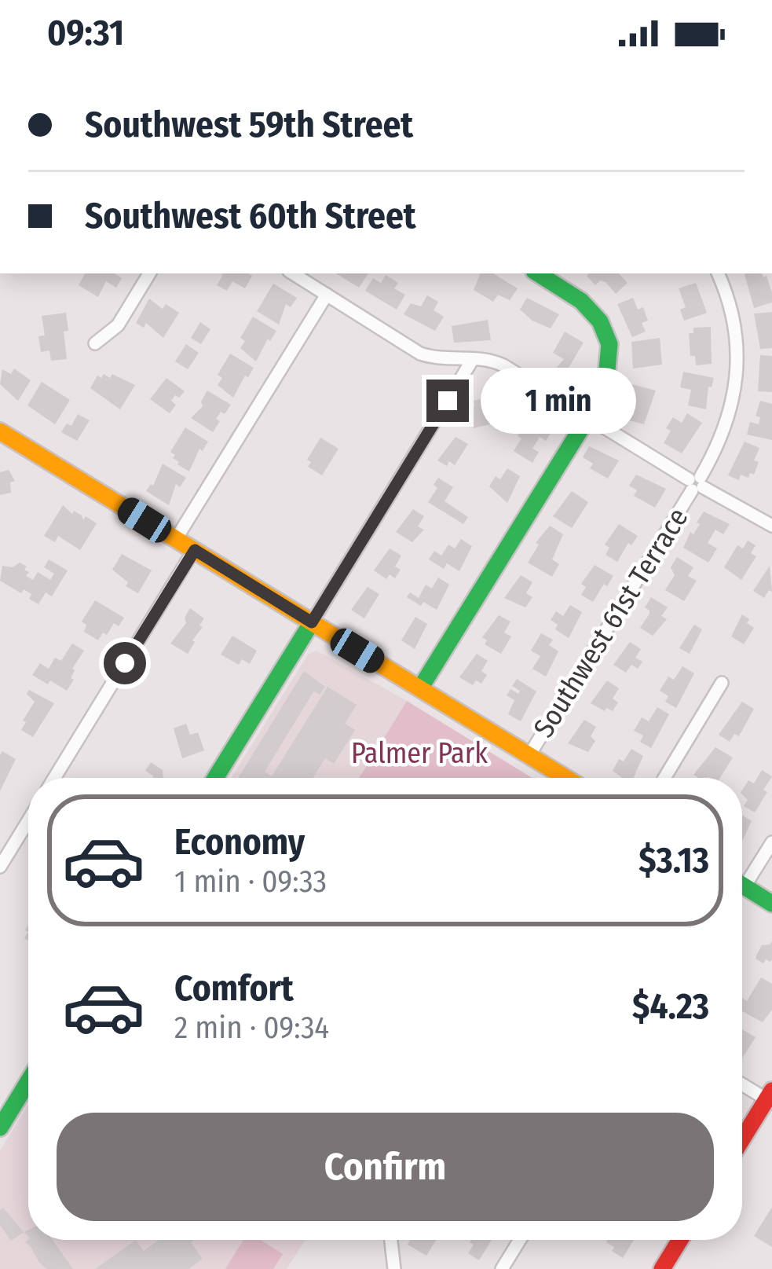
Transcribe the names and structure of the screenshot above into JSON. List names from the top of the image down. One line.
{"streets":{"street":["Southwest 61st Terrace"]},"parks":["Palmer Park"],"page":{"status":"09:31","banner":["Southwest 59th Street","Southwest 60th Street"],"bubble":"1 min","list":[{"name":"Economy","note":"1 min · 09:33","value":"$3.13"},{"name":"Comfort","note":"2 min · 09:34","value":"$4.23"}],"buttons":"Confirm"}}
